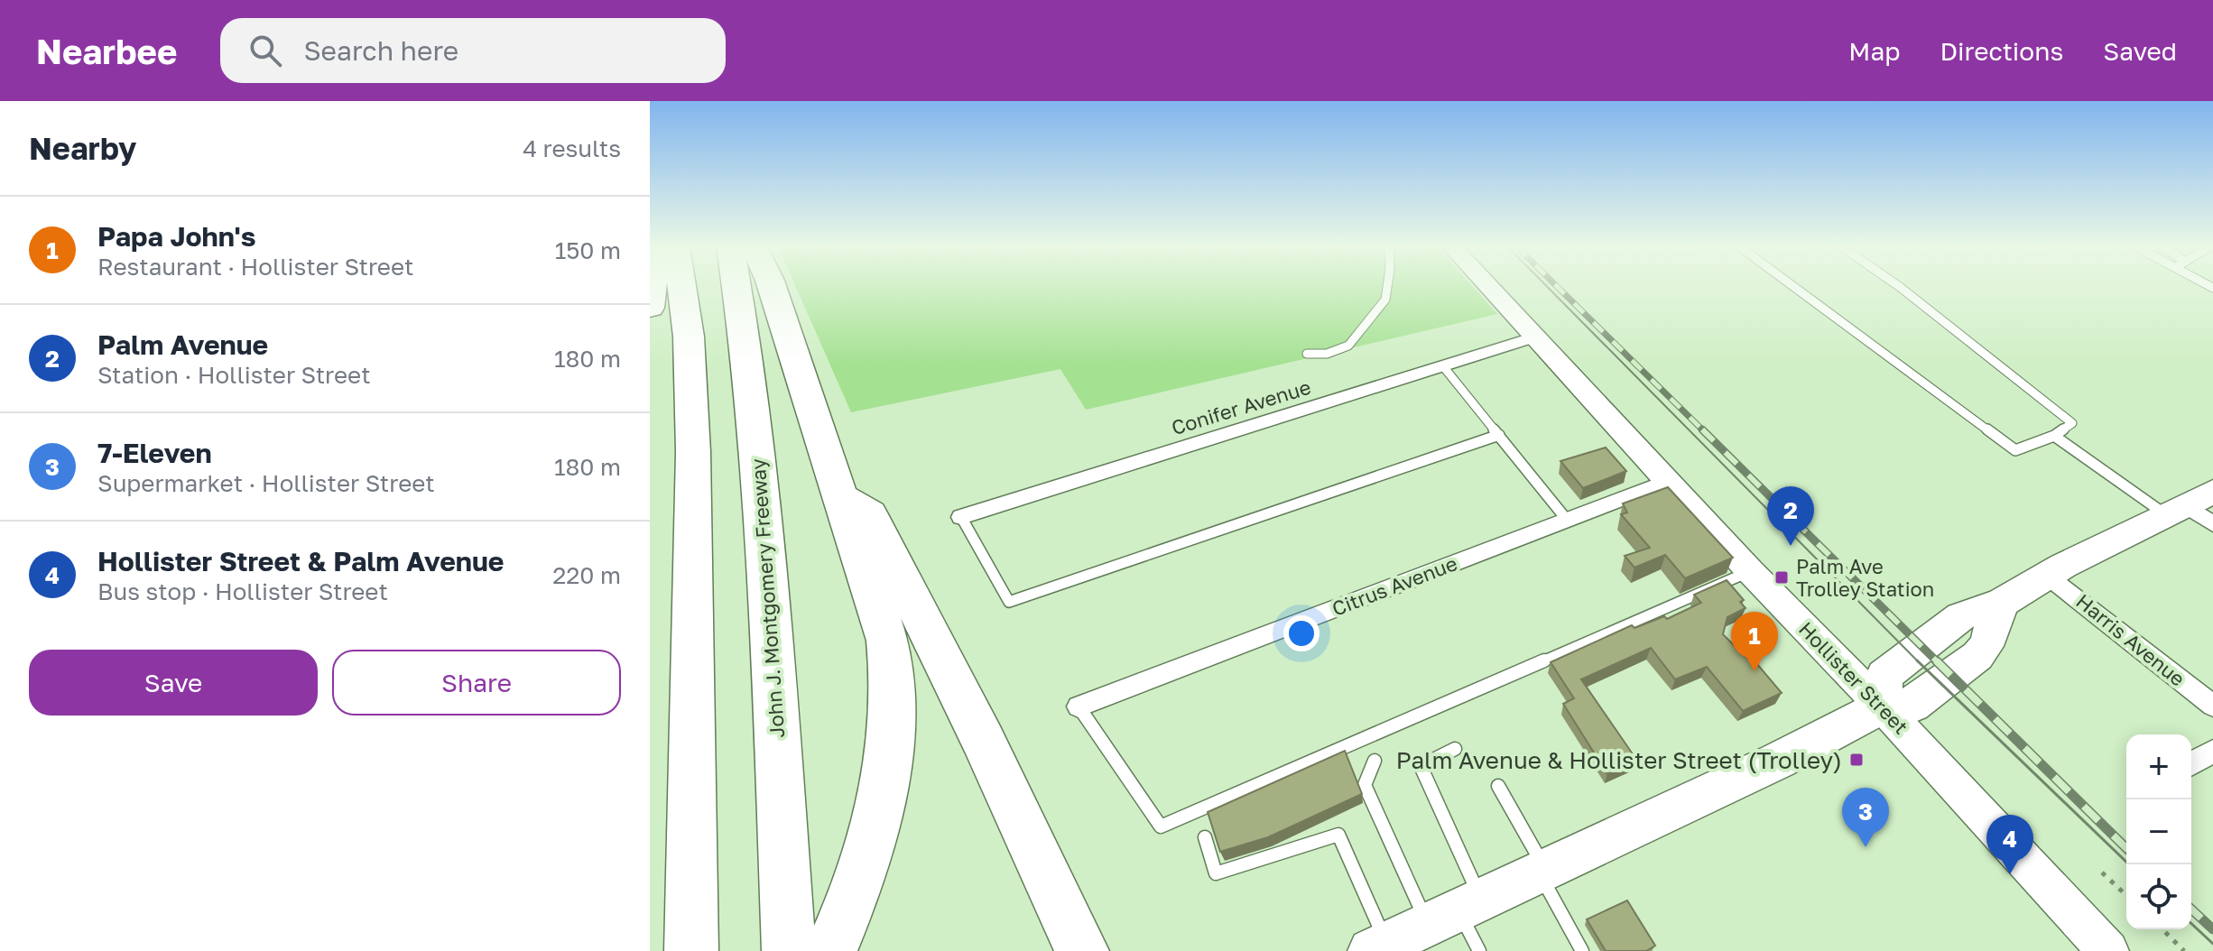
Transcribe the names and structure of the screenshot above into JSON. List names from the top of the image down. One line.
{"streets":{"highway":["John J. Montgomery Freeway"],"main road":["Hollister Street"],"street":["Conifer Avenue","Citrus Avenue","Harris Avenue"]},"crossings":[["Conifer Avenue","Hollister Street"],["Citrus Avenue","Hollister Street"]],"places":{"transit":["Palm Ave Trolley Station","Palm Avenue & Hollister Street (Trolley)"]},"page":{"header":"Nearbee","search":"Search here","nav":["Map","Directions","Saved"],"heading":["Nearby","4 results"],"list":[{"mark":"1","name":"Papa John's","note":"Restaurant · Hollister Street","value":"150 m"},{"mark":"2","name":"Palm Avenue","note":"Station · Hollister Street","value":"180 m"},{"mark":"3","name":"7-Eleven","note":"Supermarket · Hollister Street","value":"180 m"},{"mark":"4","name":"Hollister Street & Palm Avenue","note":"Bus stop · Hollister Street","value":"220 m"}],"pins":["2","1","3","4"],"buttons":["Save","Share"],"map_buttons":["+","−"]}}
